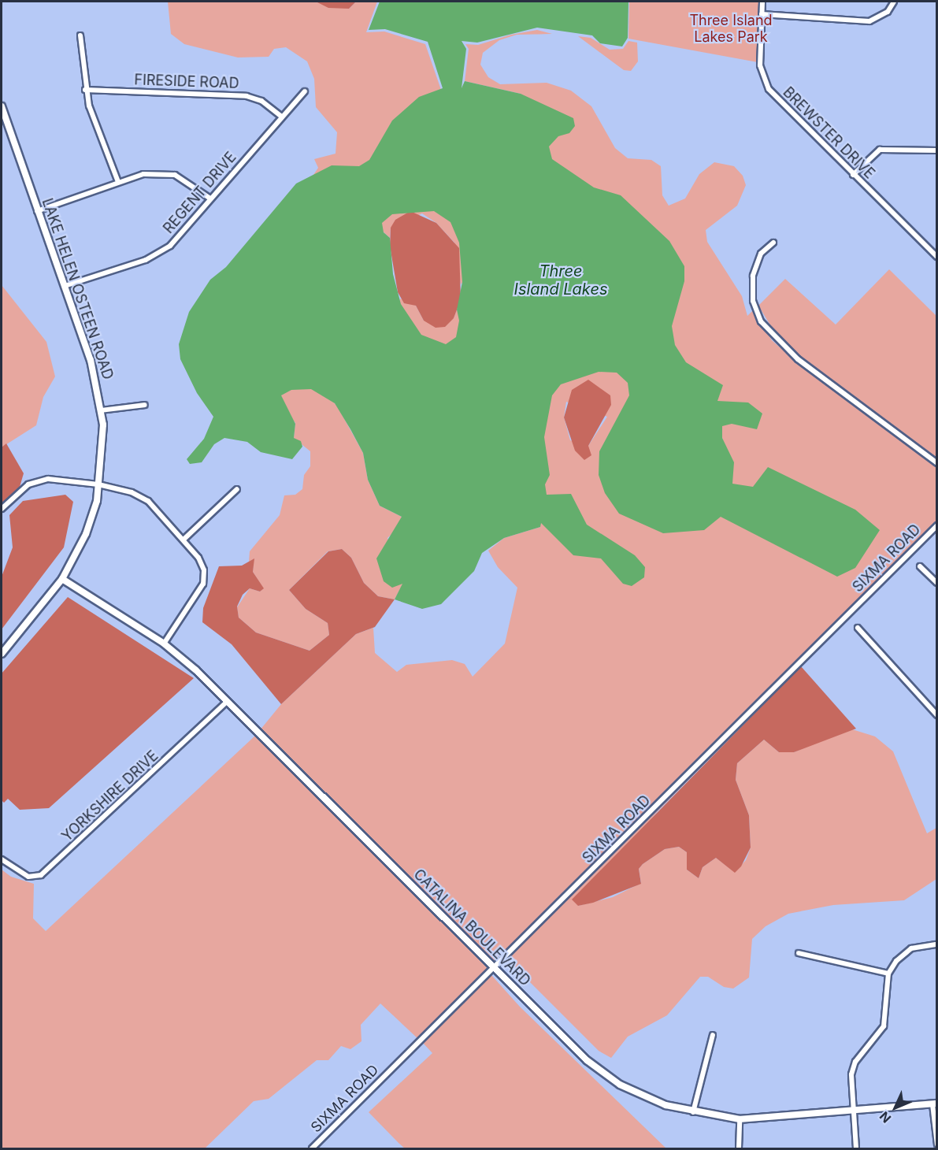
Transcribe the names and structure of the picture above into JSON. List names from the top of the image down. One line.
{"streets":{"street":["FIRESIDE ROAD","BREWSTER DRIVE","REGENT DRIVE","LAKE HELEN OSTEEN ROAD","SIXMA ROAD","YORKSHIRE DRIVE","CATALINA BOULEVARD"]},"crossings":[["FIRESIDE ROAD","REGENT DRIVE"],["REGENT DRIVE","LAKE HELEN OSTEEN ROAD"],["LAKE HELEN OSTEEN ROAD","CATALINA BOULEVARD"],["SIXMA ROAD","CATALINA BOULEVARD"],["YORKSHIRE DRIVE","CATALINA BOULEVARD"]],"water":["Three Island Lakes"],"parks":["Three Island Lakes Park"],"north":"bottom left"}
